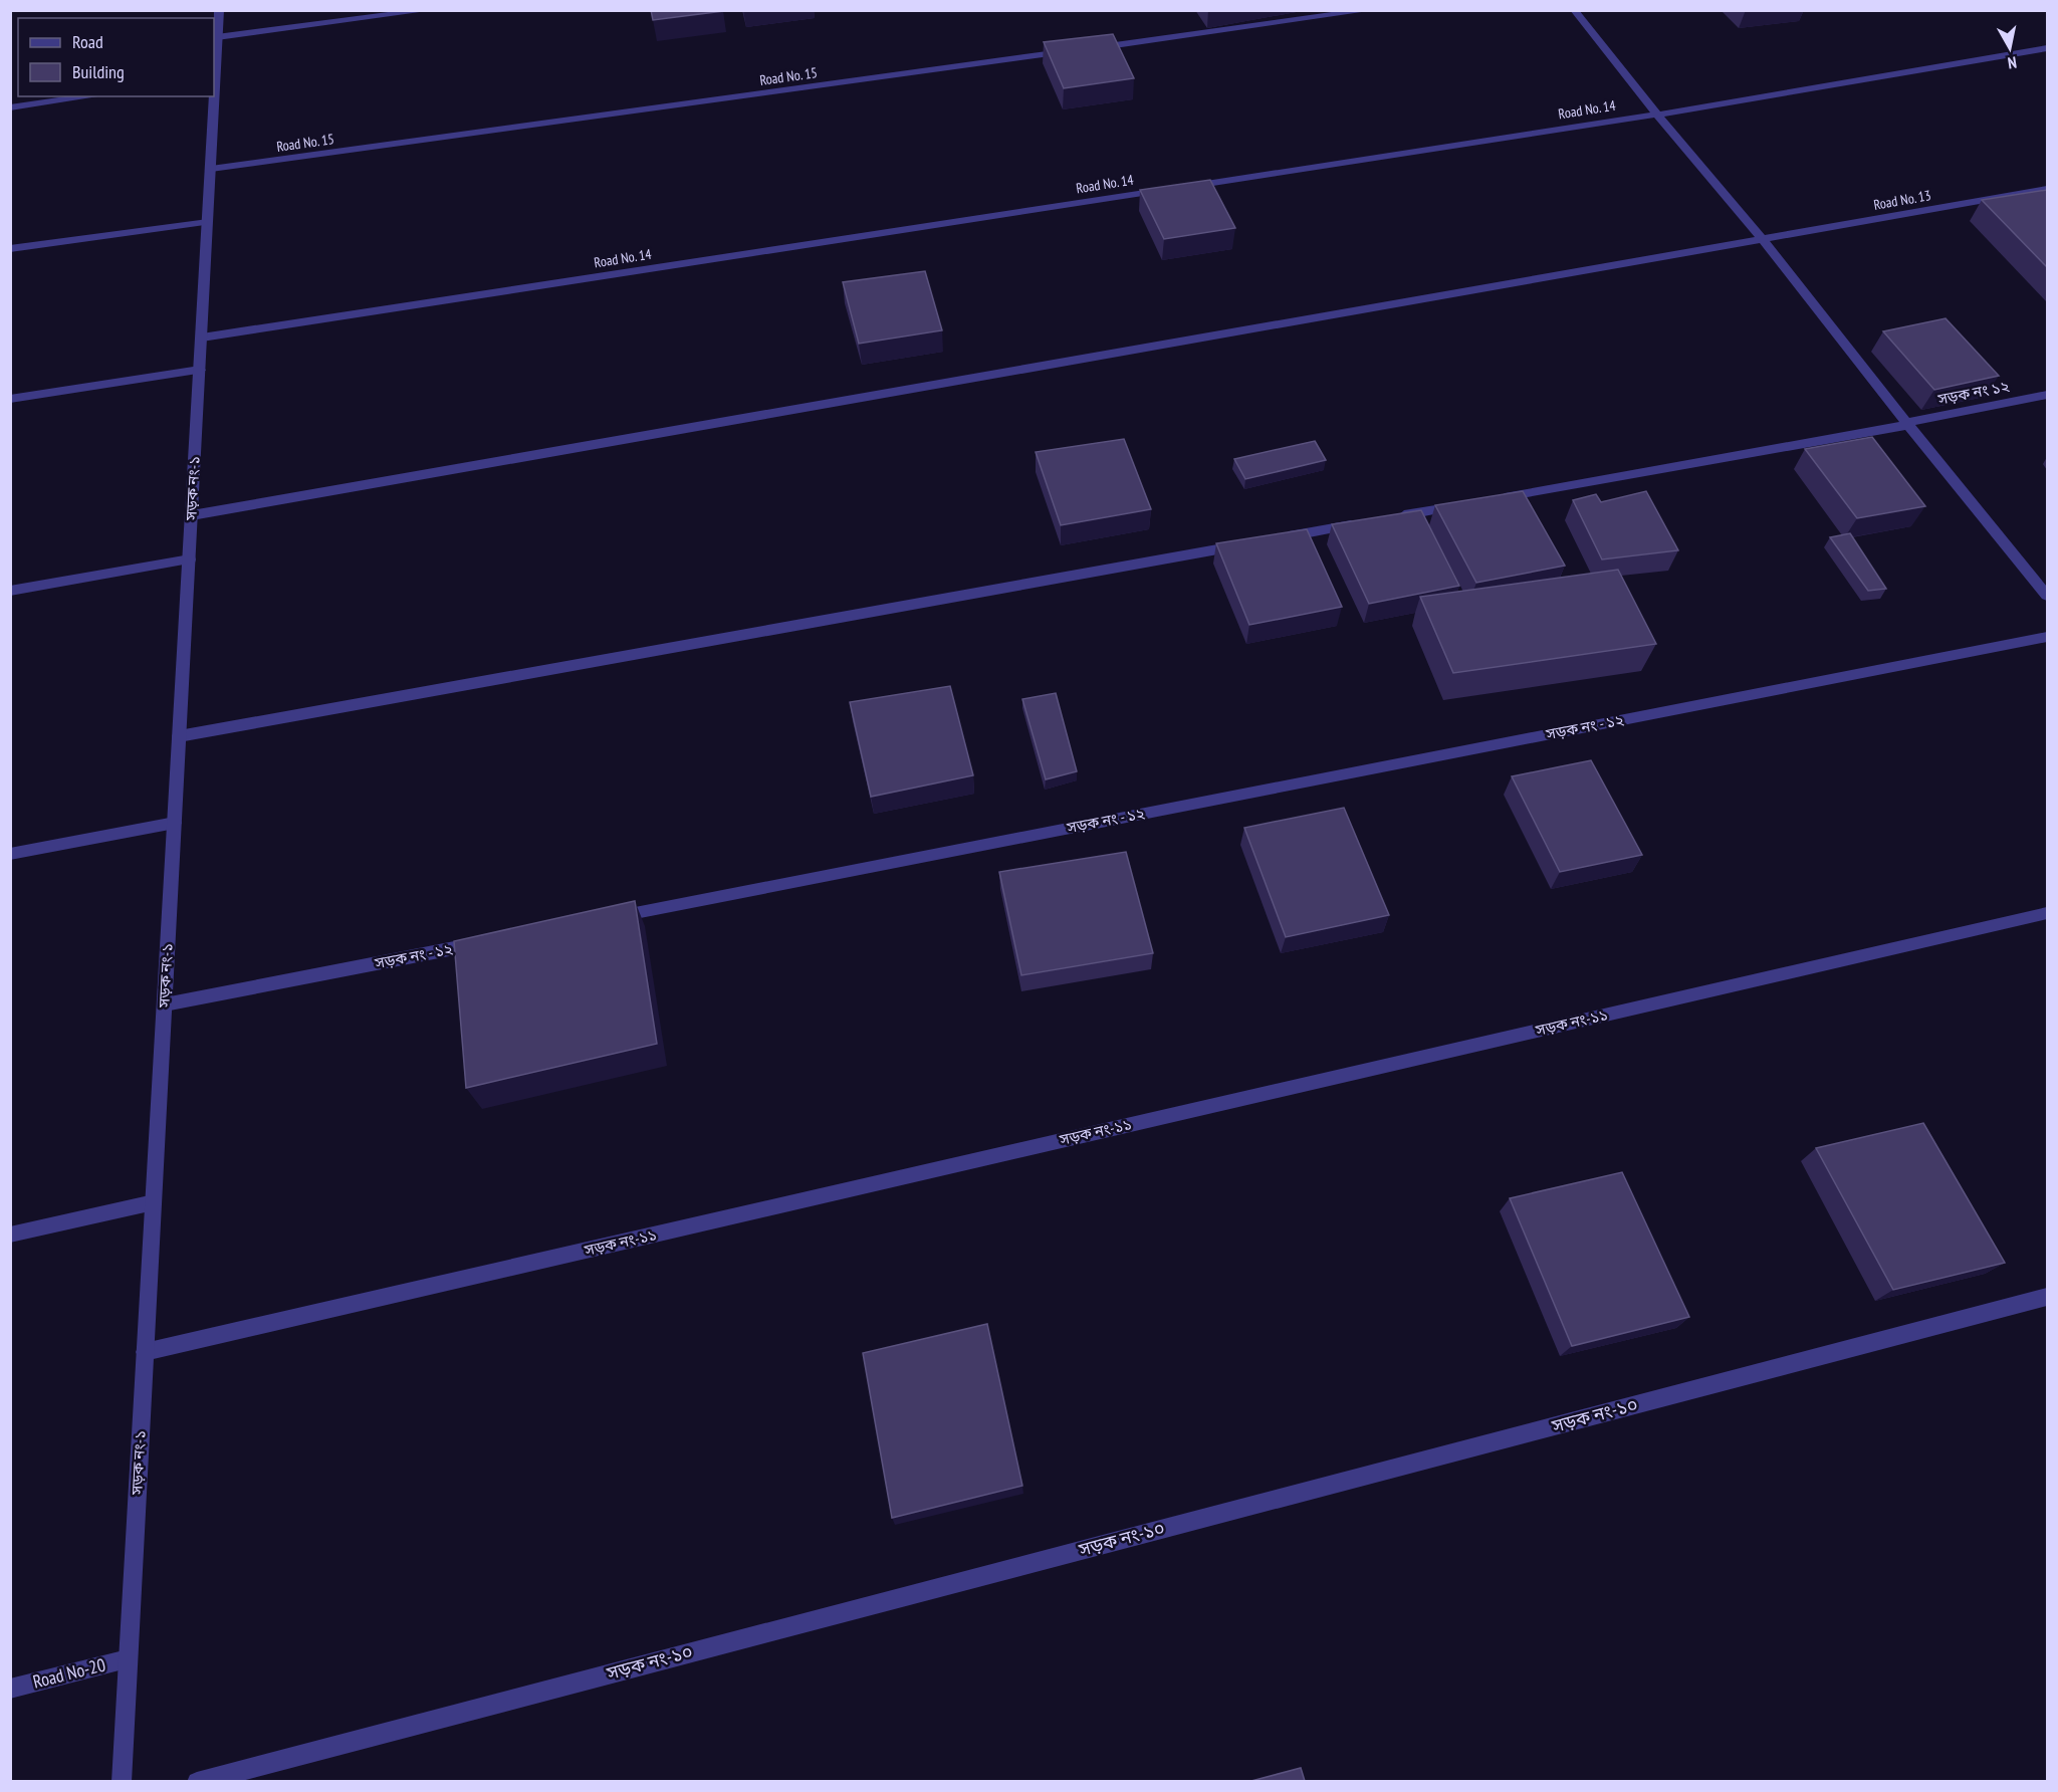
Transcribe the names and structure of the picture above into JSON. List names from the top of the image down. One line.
{"streets":{"street":["Road No. 15","Road No. 14","Road No. 13","সড়ক নং ১২","সড়ক নং-১","সড়ক নং - ১২","সড়ক নং-১১","সড়ক নং-১০","Road No-20"]},"crossings":[["Road No. 15","সড়ক নং-১"],["Road No. 14","সড়ক নং-১"],["Road No. 13","সড়ক নং-১"],["সড়ক নং-১","সড়ক নং - ১২"],["সড়ক নং-১","সড়ক নং-১১"],["সড়ক নং-১","Road No-20"]],"legend":["Road","Building"],"north":"bottom"}
